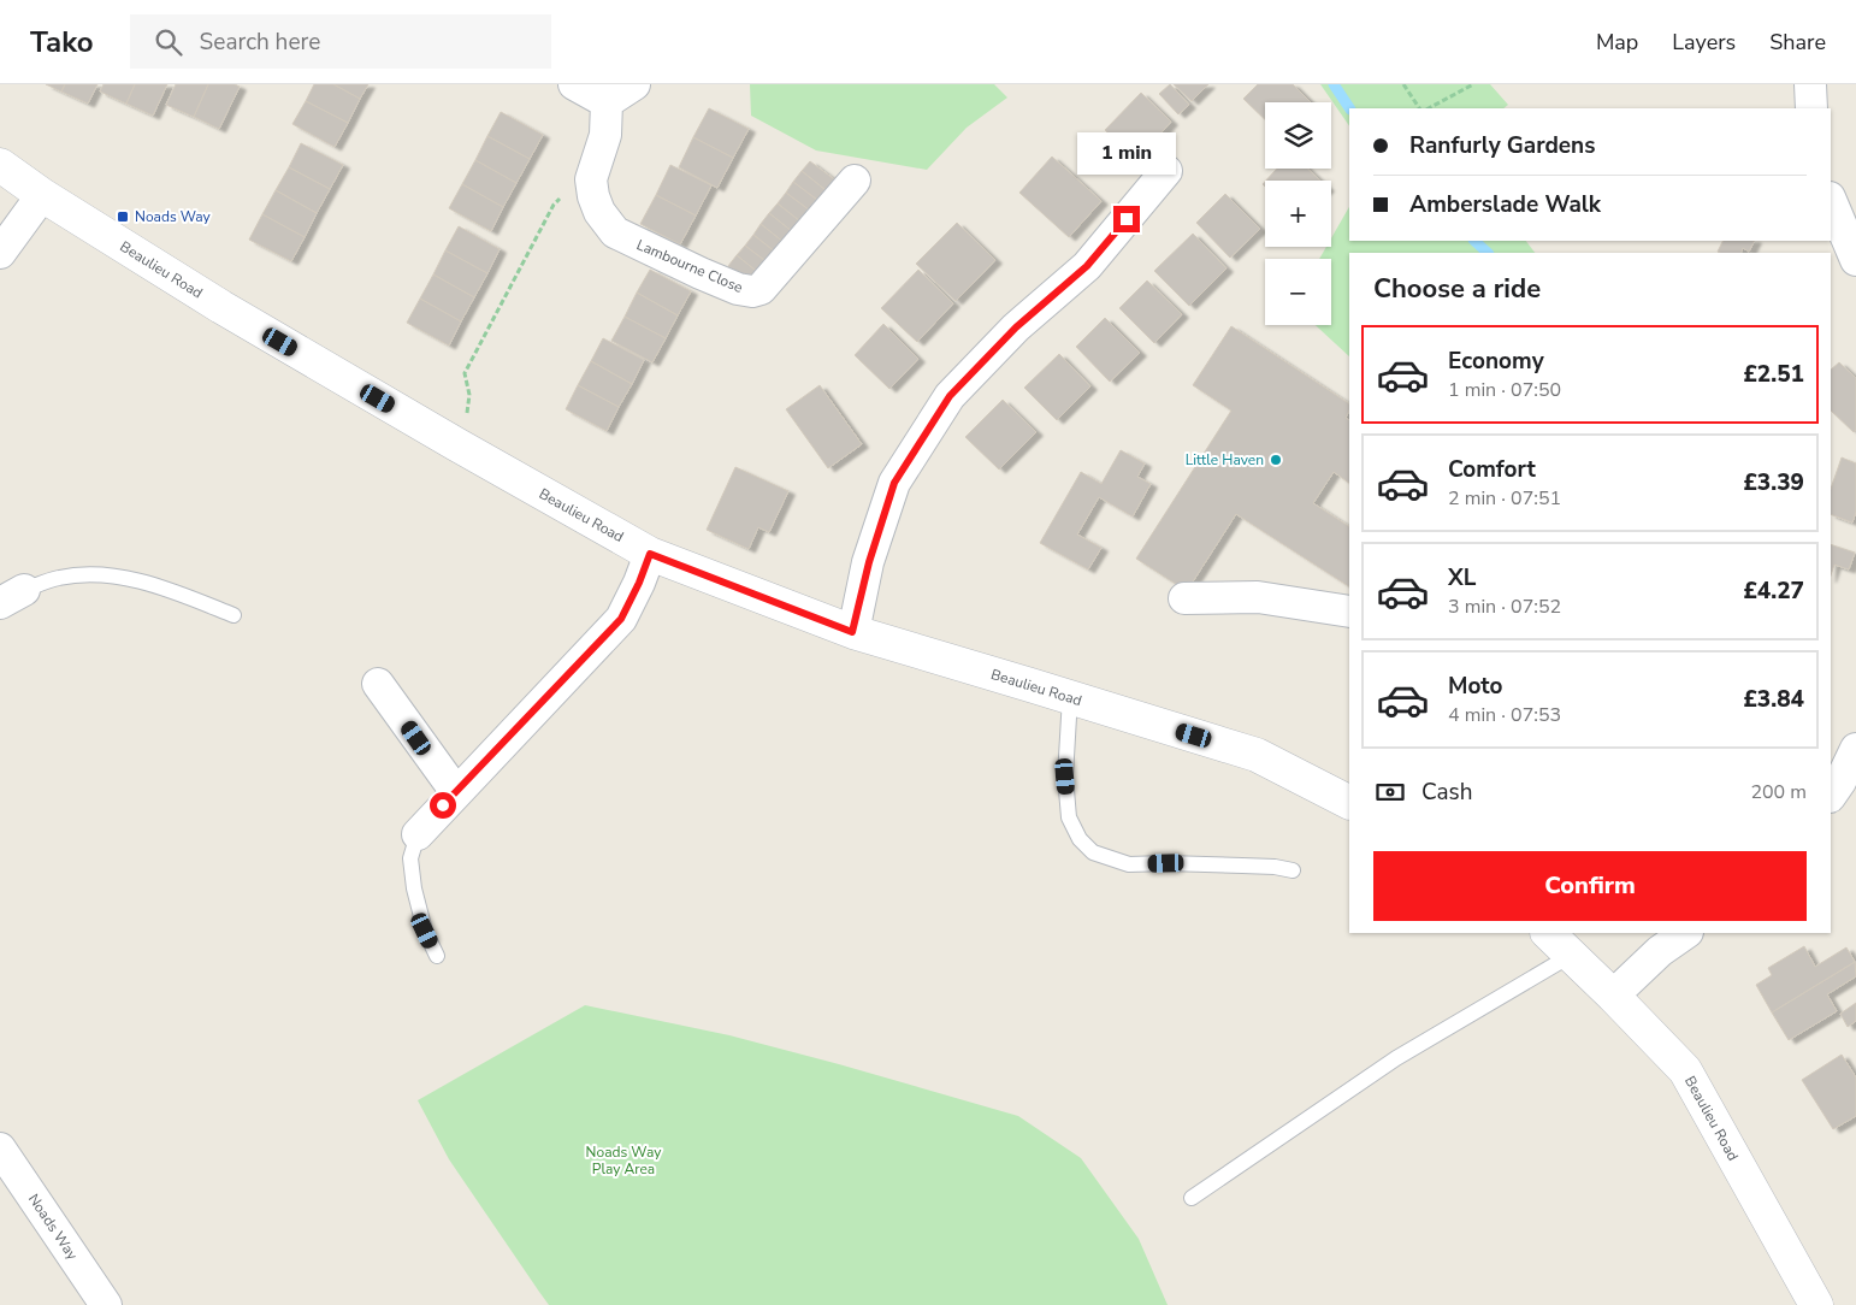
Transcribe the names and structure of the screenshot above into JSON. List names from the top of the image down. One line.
{"streets":{"street":["Lambourne Close","Beaulieu Road","Noads Way"]},"parks":["Noads Way Play Area"],"places":{"transit":["Noads Way"],"other":["Little Haven"]},"page":{"header":"Tako","search":"Search here","nav":["Map","Layers","Share"],"map_buttons":["+","−"],"banner":["Ranfurly Gardens","Amberslade Walk"],"bubble":"1 min","heading":"Choose a ride","list":[{"name":"Economy","note":"1 min · 07:50","value":"£2.51"},{"name":"Comfort","note":"2 min · 07:51","value":"£3.39"},{"name":"XL","note":"3 min · 07:52","value":"£4.27"},{"name":"Moto","note":"4 min · 07:53","value":"£3.84"}],"pay":["Cash","200 m"],"buttons":"Confirm"}}
